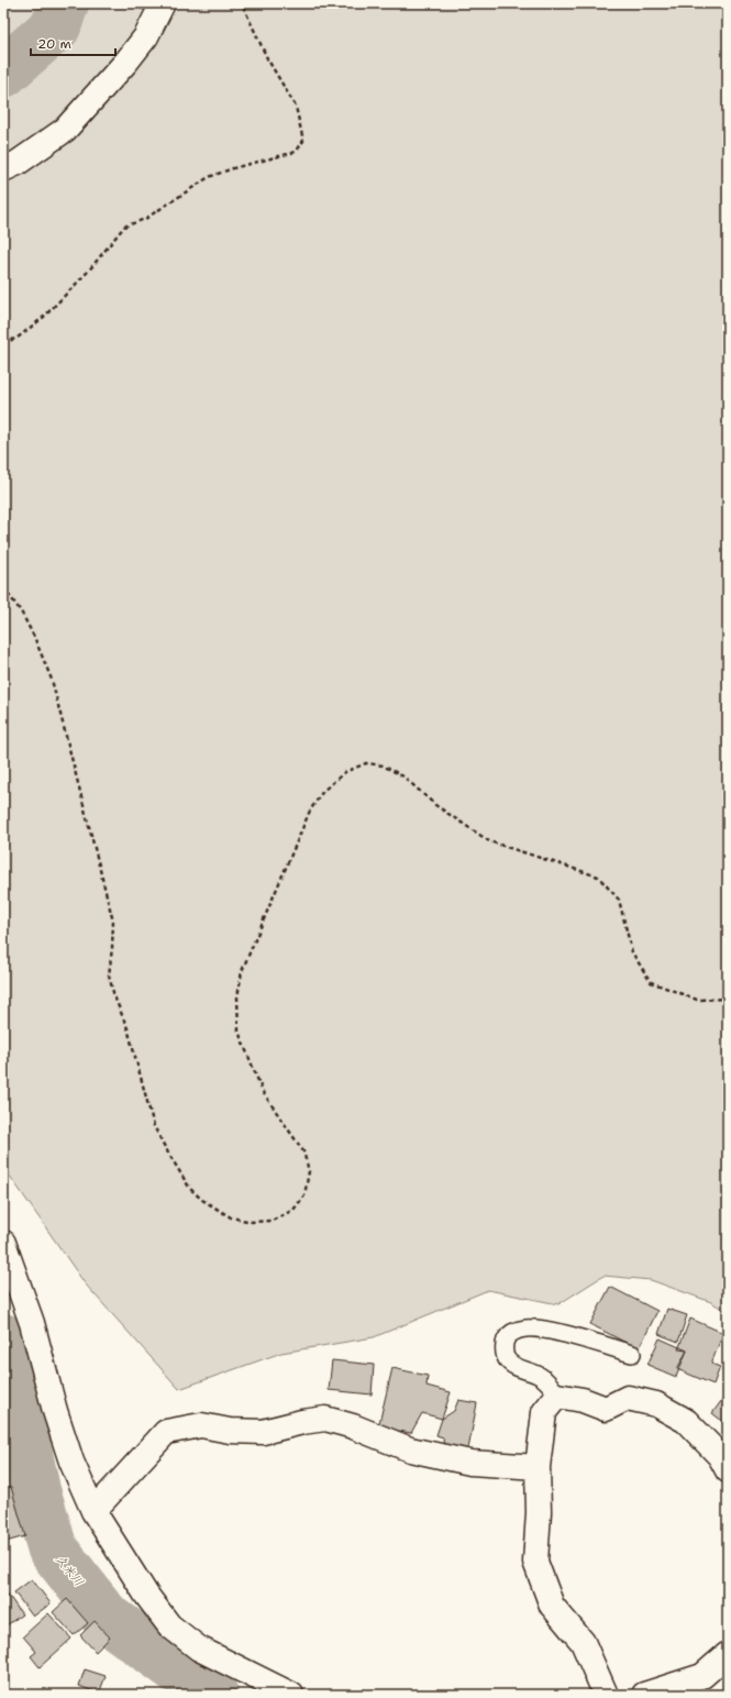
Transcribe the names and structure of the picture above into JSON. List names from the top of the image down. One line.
{"water":["久米川"],"scale_bar":"20 m"}
